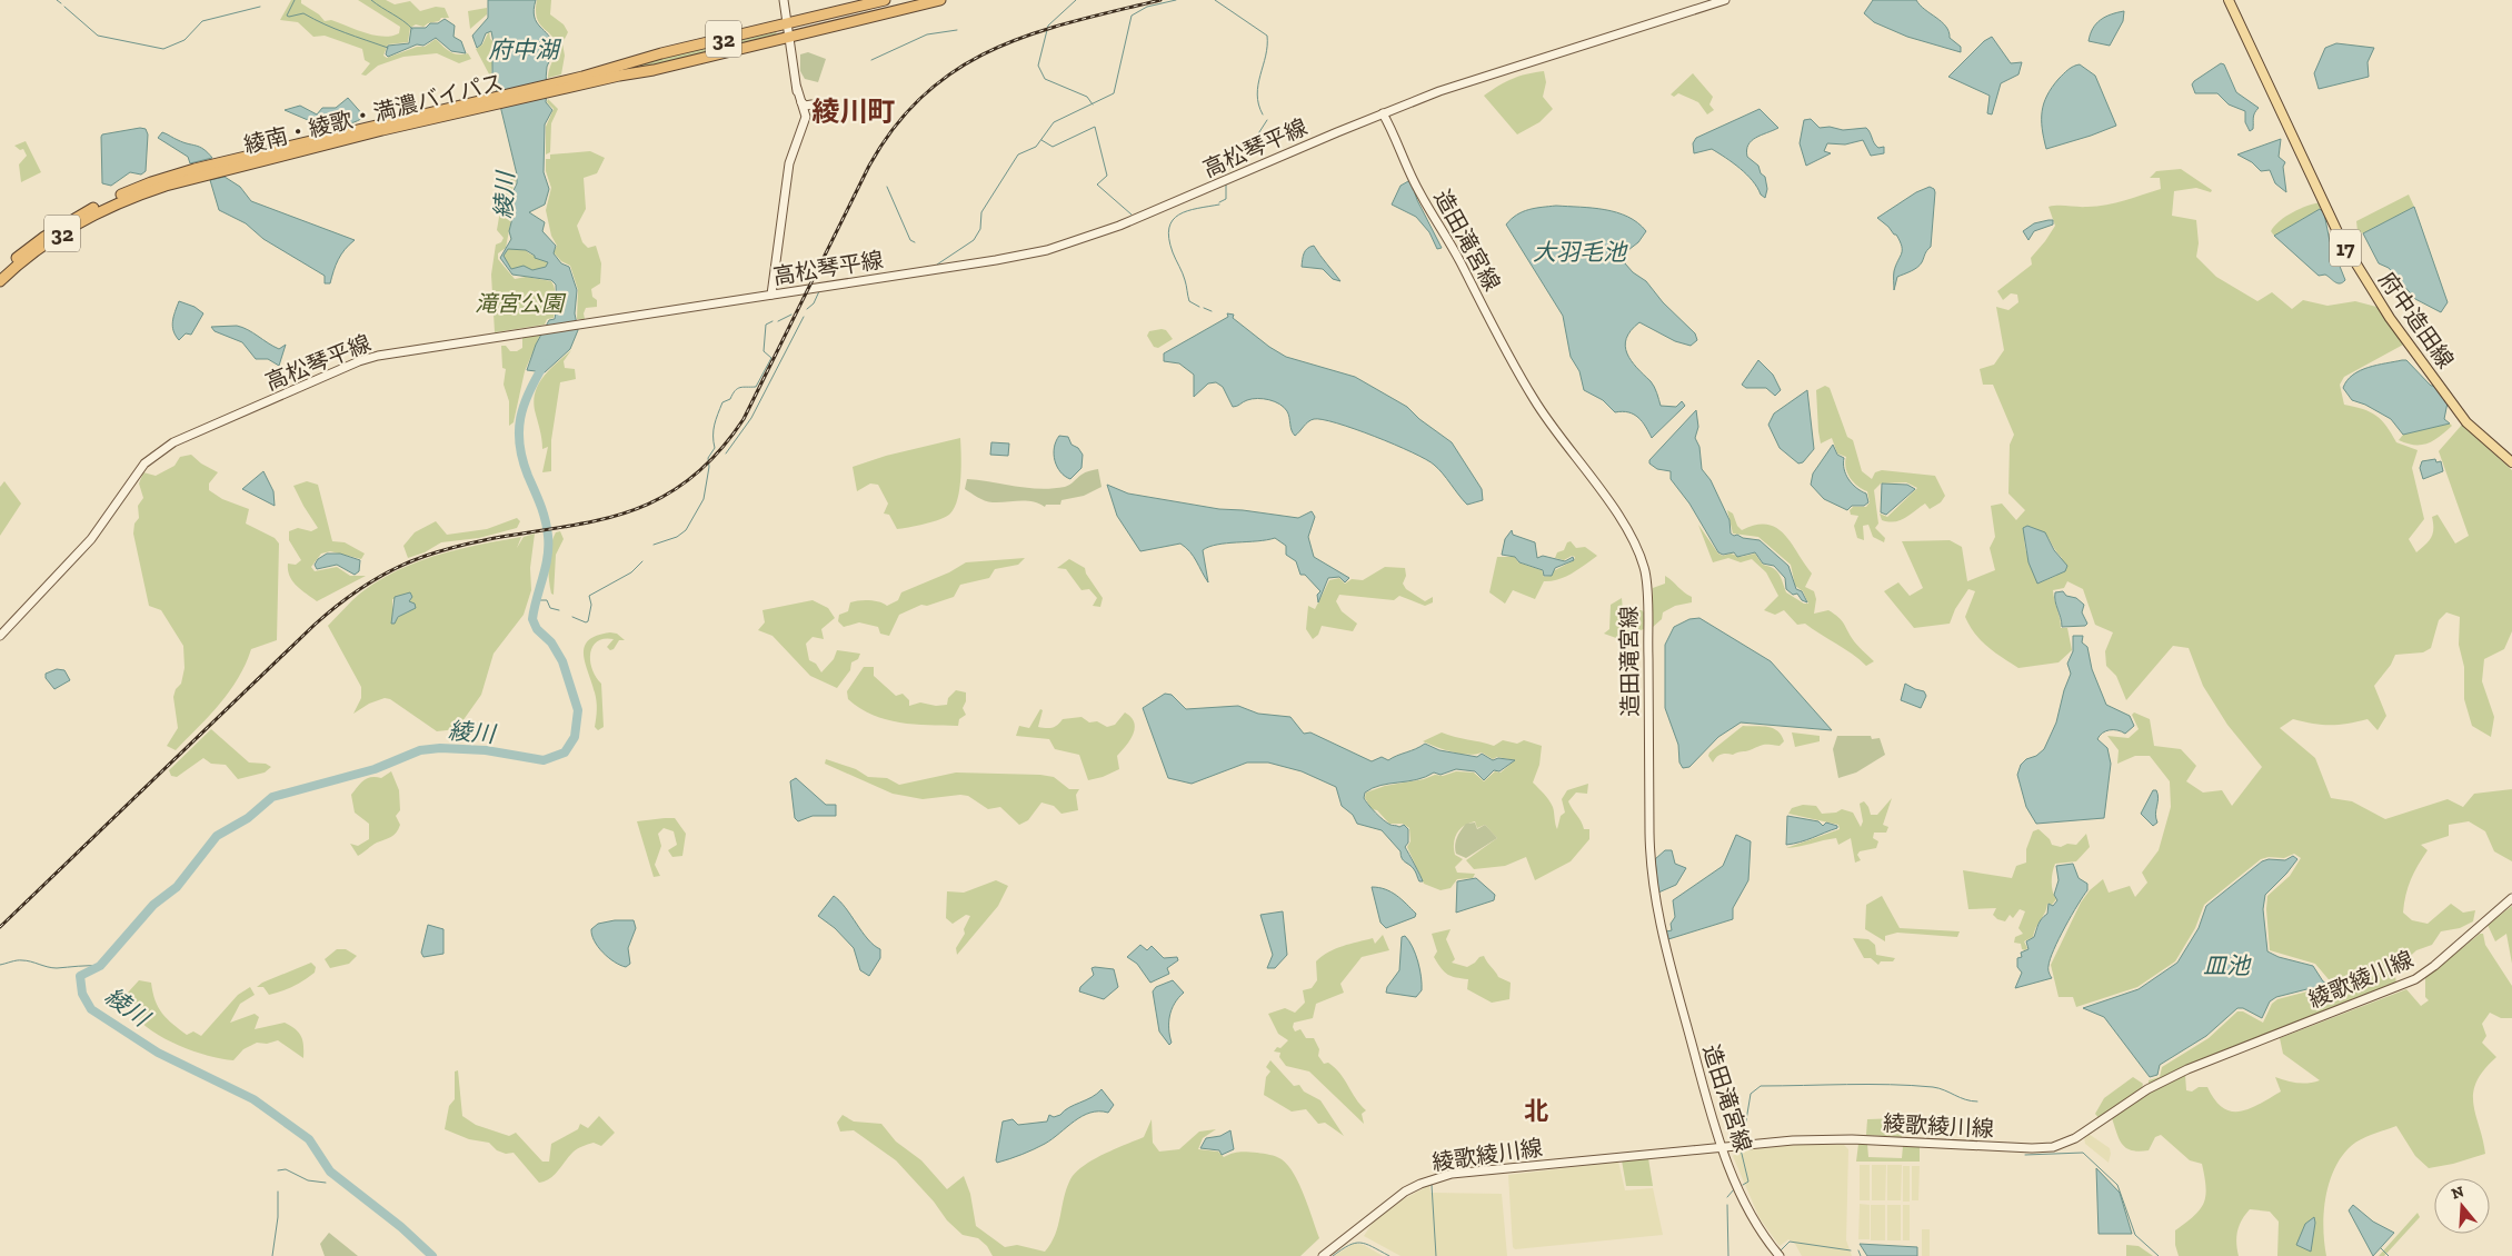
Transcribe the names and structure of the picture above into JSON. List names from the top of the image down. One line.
{"streets":{"highway":["32","綾南・綾歌・満濃バイパス"],"main road":["高松琴平線","造田滝宮線","17","府中造田線","綾歌綾川線"]},"crossings":[["高松琴平線","造田滝宮線"],["造田滝宮線","綾歌綾川線"]],"districts":["綾川町","北"],"water":["府中湖","綾川","大羽毛池","皿池"],"parks":["滝宮公園"],"north":"top"}
